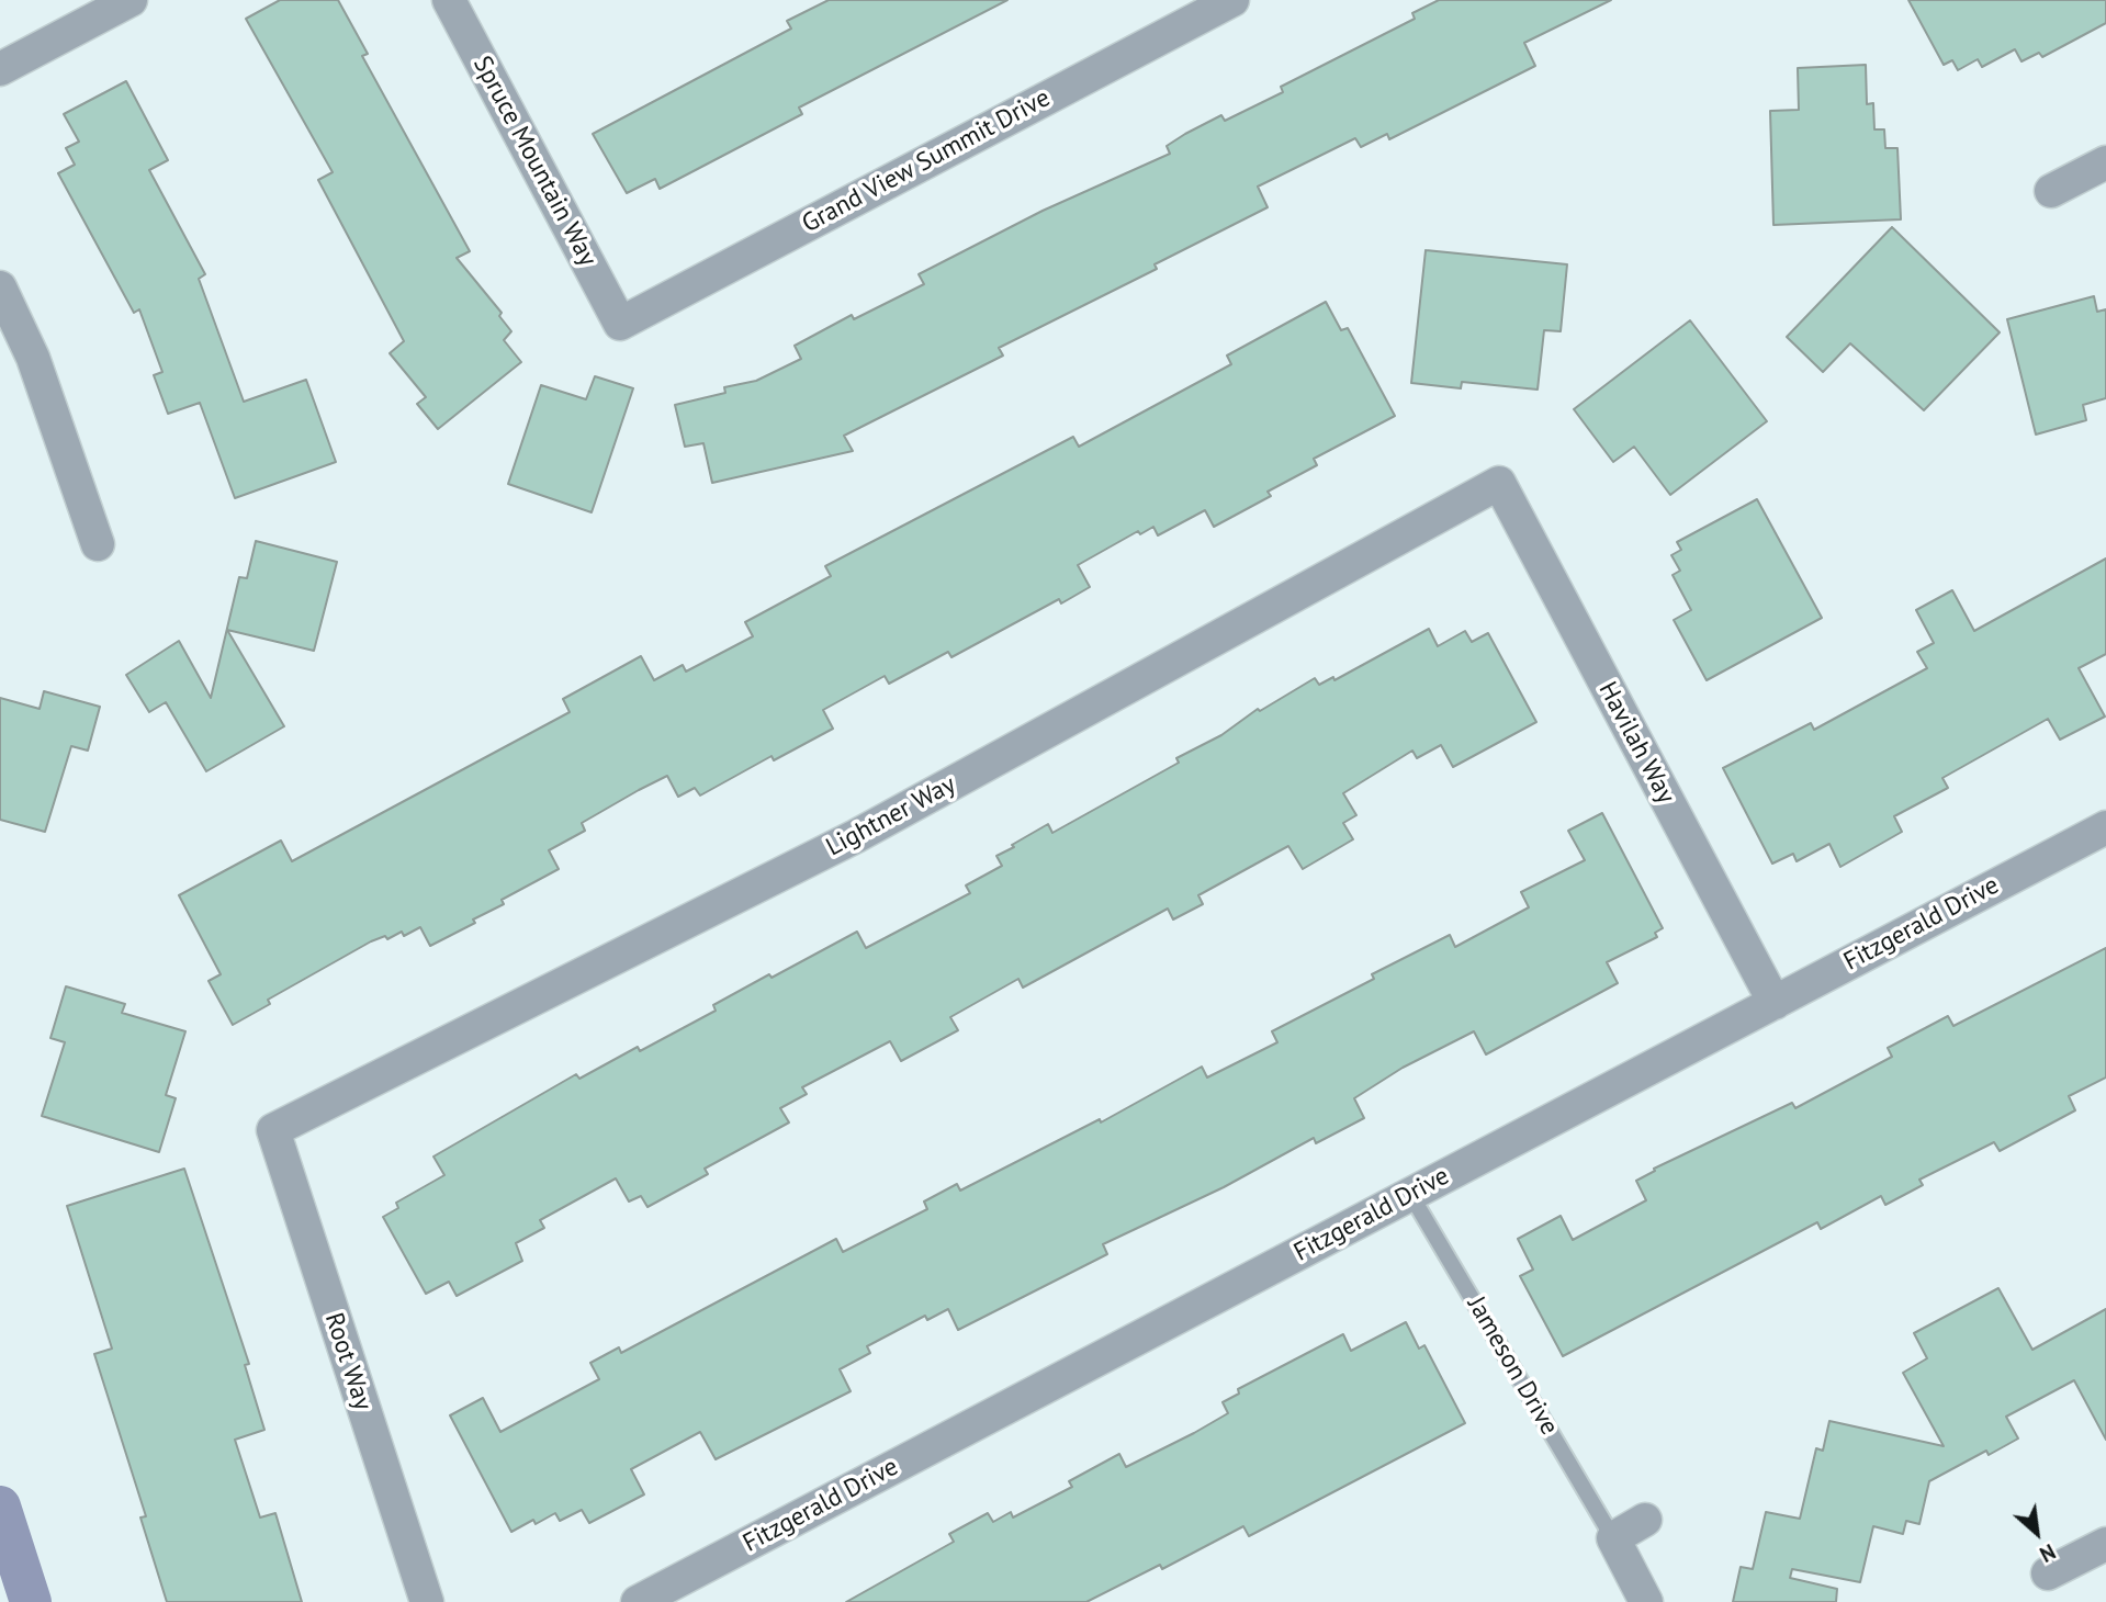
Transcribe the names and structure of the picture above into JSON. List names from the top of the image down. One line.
{"streets":{"street":["Spruce Mountain Way","Grand View Summit Drive","Havilah Way","Lightner Way","Fitzgerald Drive","Root Way","Jameson Drive"]},"crossings":[["Spruce Mountain Way","Grand View Summit Drive"],["Havilah Way","Lightner Way"],["Havilah Way","Fitzgerald Drive"],["Lightner Way","Root Way"],["Fitzgerald Drive","Jameson Drive"]],"north":"bottom right"}
